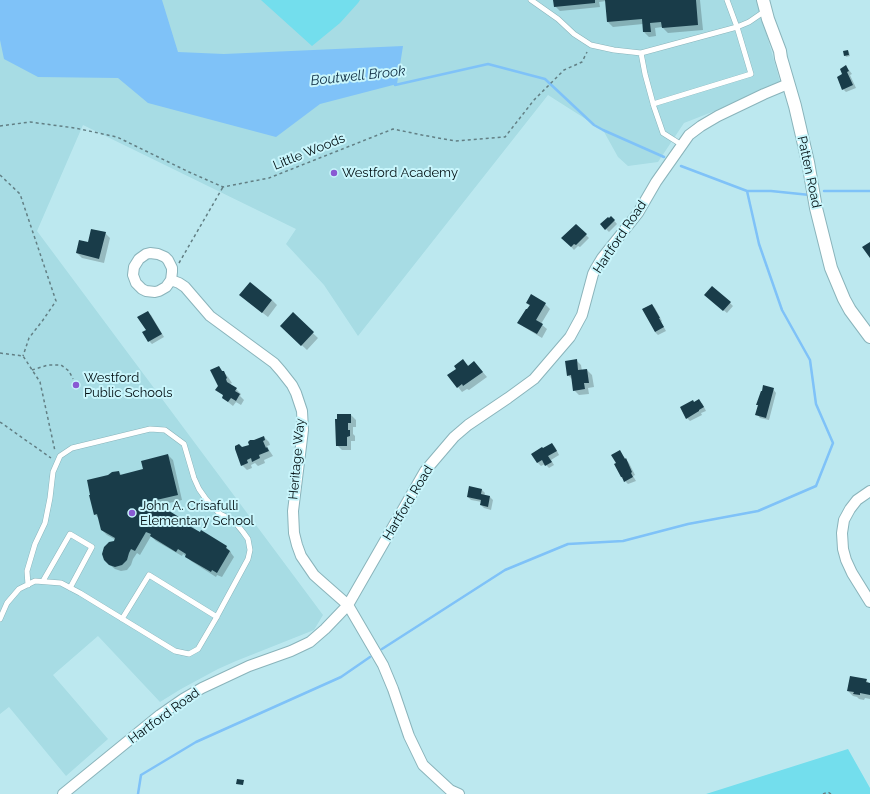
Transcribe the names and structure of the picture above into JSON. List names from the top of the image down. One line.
{"streets":{"street":["Patten Road","Hartford Road","Heritage Way"],"path":["Little Woods"]},"crossings":[["Patten Road","Hartford Road"],["Hartford Road","Heritage Way"]],"water":["Boutwell Brook"],"places":["Westford Academy","Westford Public Schools","John A. Crisafulli Elementary School"]}
